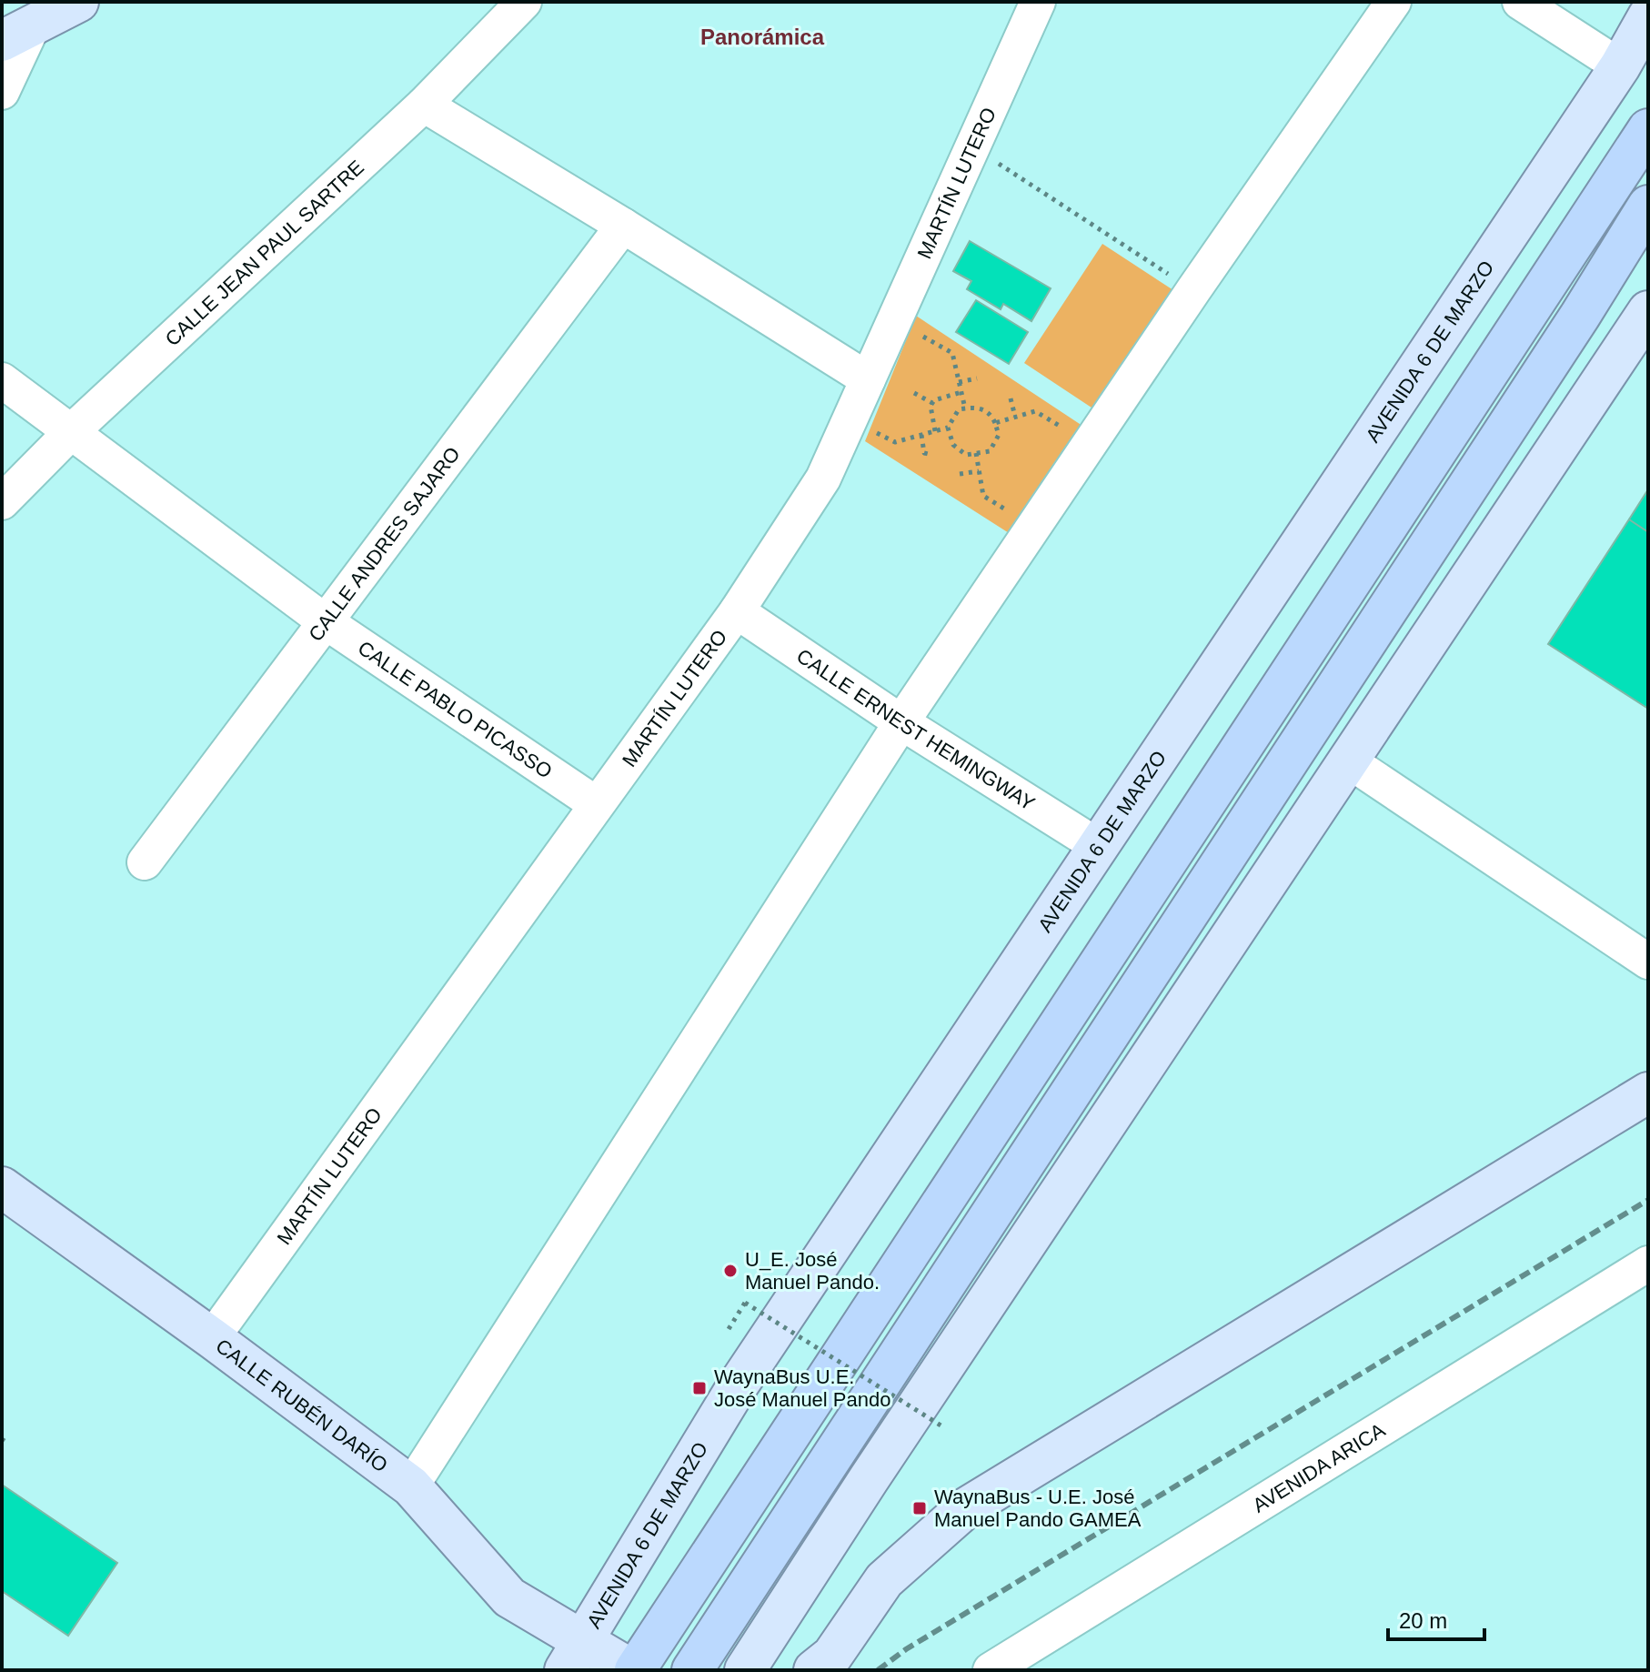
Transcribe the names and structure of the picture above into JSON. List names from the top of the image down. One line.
{"streets":{"main road":["AVENIDA 6 DE MARZO","CALLE RUBÉN DARÍO"],"street":["MARTÍN LUTERO","CALLE JEAN PAUL SARTRE","CALLE ANDRES SAJARO","CALLE PABLO PICASSO","CALLE ERNEST HEMINGWAY","AVENIDA ARICA"]},"crossings":[["MARTÍN LUTERO","CALLE PABLO PICASSO"],["MARTÍN LUTERO","CALLE ERNEST HEMINGWAY"],["MARTÍN LUTERO","CALLE RUBÉN DARÍO"],["CALLE JEAN PAUL SARTRE","CALLE PABLO PICASSO"],["AVENIDA 6 DE MARZO","CALLE ERNEST HEMINGWAY"],["AVENIDA 6 DE MARZO","CALLE RUBÉN DARÍO"],["CALLE ANDRES SAJARO","CALLE PABLO PICASSO"]],"districts":["Panorámica"],"places":{"other":["U_E. José Manuel Pando."],"transit":["WaynaBus U.E. José Manuel Pando","WaynaBus - U.E. José Manuel Pando GAMEA"]},"scale_bar":"20 m"}
